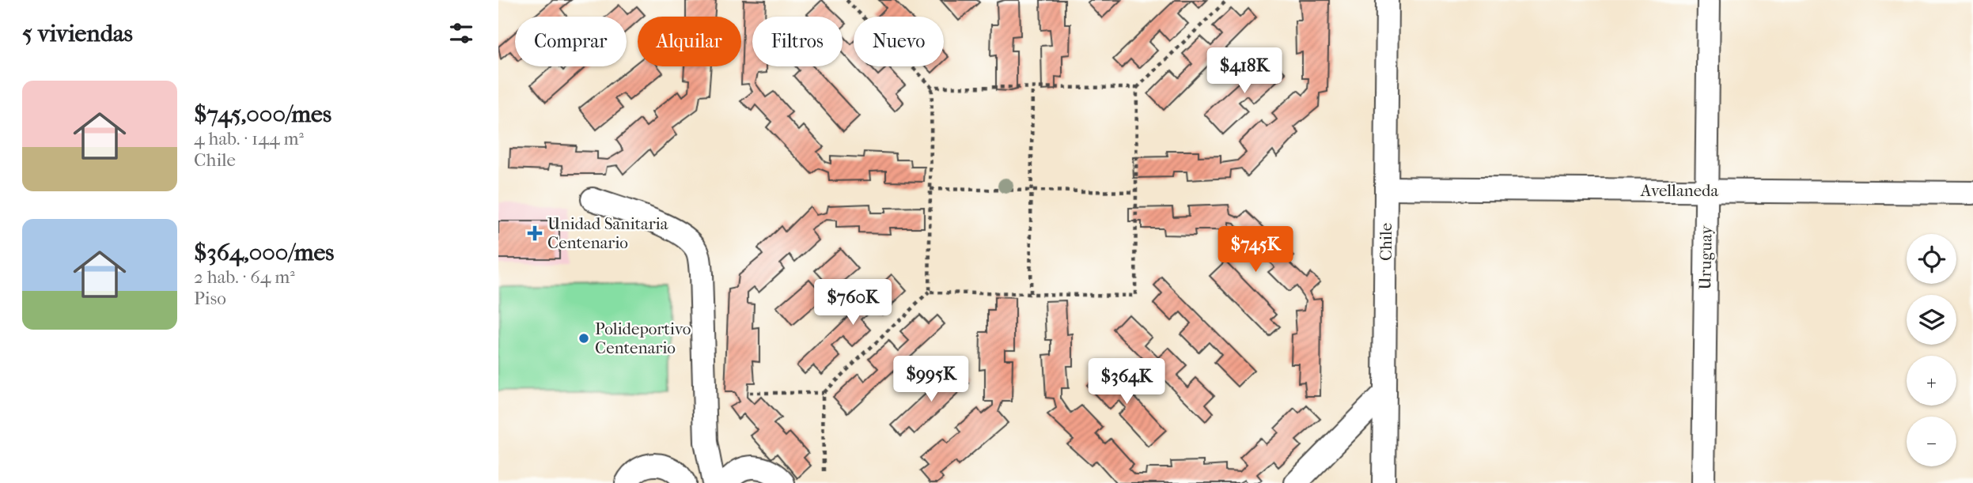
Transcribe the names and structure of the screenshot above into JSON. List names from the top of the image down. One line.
{"streets":{"street":["Avellaneda","Chile","Uruguay"]},"crossings":[["Avellaneda","Chile"],["Avellaneda","Uruguay"]],"places":{"health":["Unidad Sanitaria Centenario"],"other":["Polideportivo Centenario"]},"page":{"heading":"5 viviendas","chip":["Comprar","Alquilar","Filtros","Nuevo"],"price":["$418K","$745K","$760K","$995K","$364K"],"list":[{"name":"$745,000/mes","note":"4 hab. · 144 m² · Chile"},{"name":"$364,000/mes","note":"2 hab. · 64 m² · Piso"}],"map_buttons":["+","−"]}}
